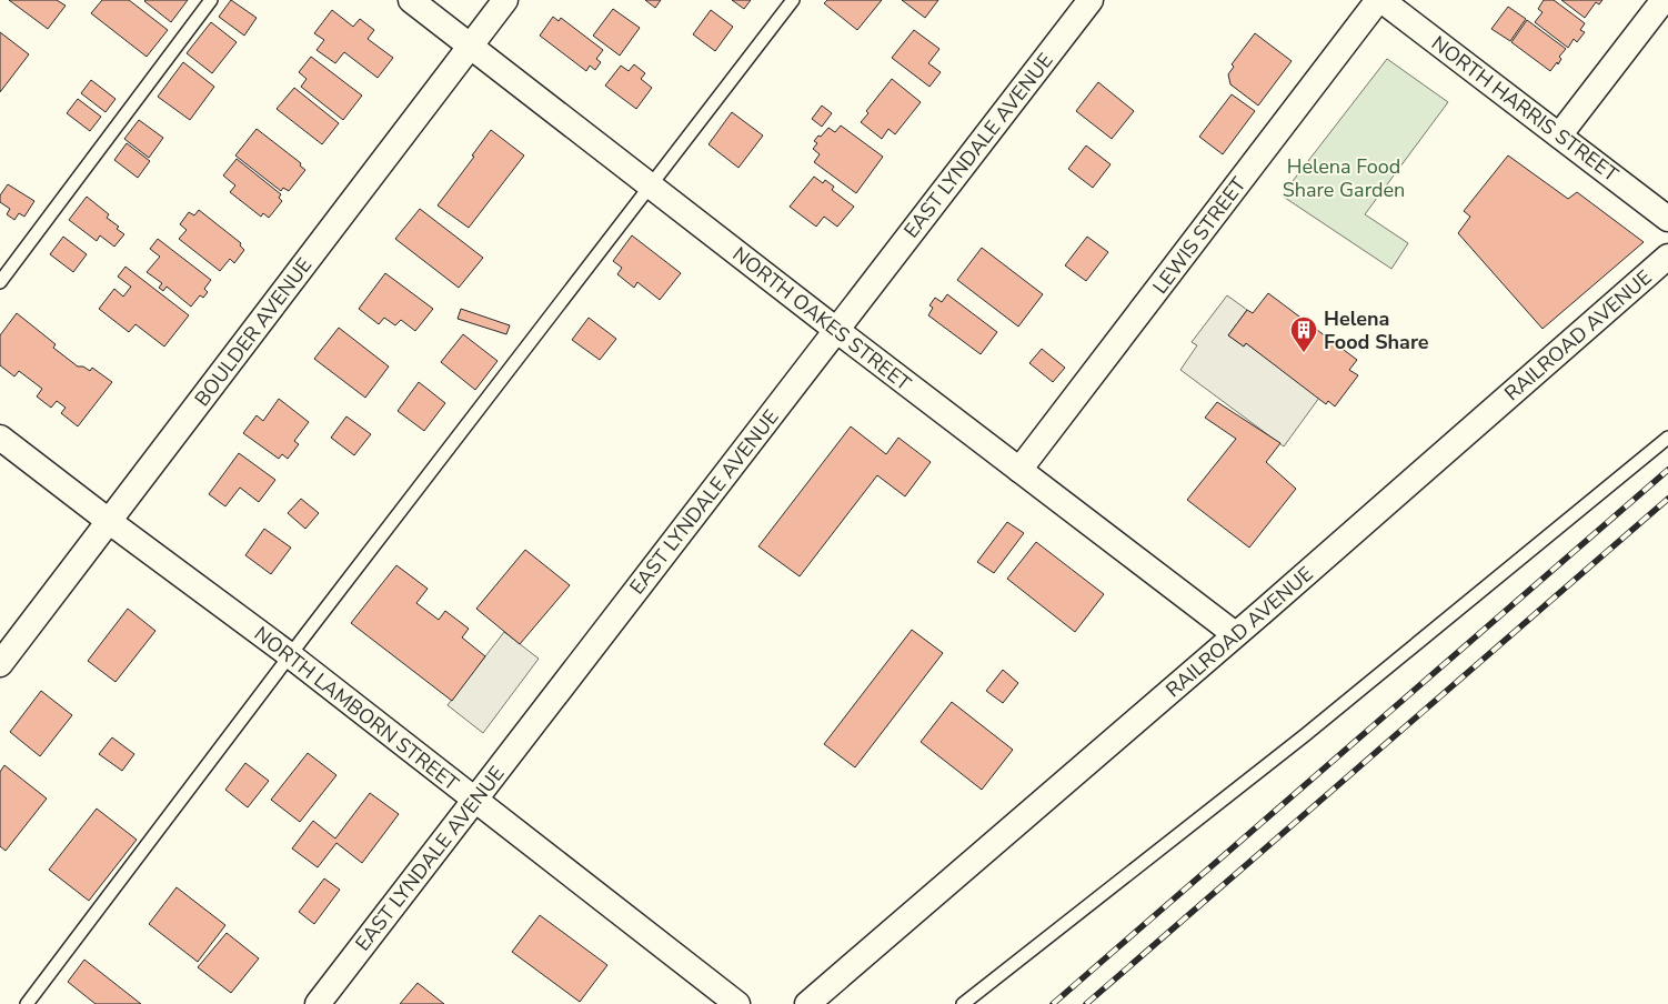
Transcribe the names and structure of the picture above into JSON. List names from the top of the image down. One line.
{"streets":{"street":["NORTH HARRIS STREET","EAST LYNDALE AVENUE","LEWIS STREET","NORTH OAKES STREET","BOULDER AVENUE","RAILROAD AVENUE","NORTH LAMBORN STREET"]},"crossings":[["NORTH HARRIS STREET","LEWIS STREET"],["EAST LYNDALE AVENUE","NORTH OAKES STREET"],["EAST LYNDALE AVENUE","NORTH LAMBORN STREET"],["LEWIS STREET","NORTH OAKES STREET"],["NORTH OAKES STREET","BOULDER AVENUE"],["NORTH OAKES STREET","RAILROAD AVENUE"],["BOULDER AVENUE","NORTH LAMBORN STREET"]],"parks":["Helena Food Share Garden"],"places":{"building":["Helena Food Share"]}}
